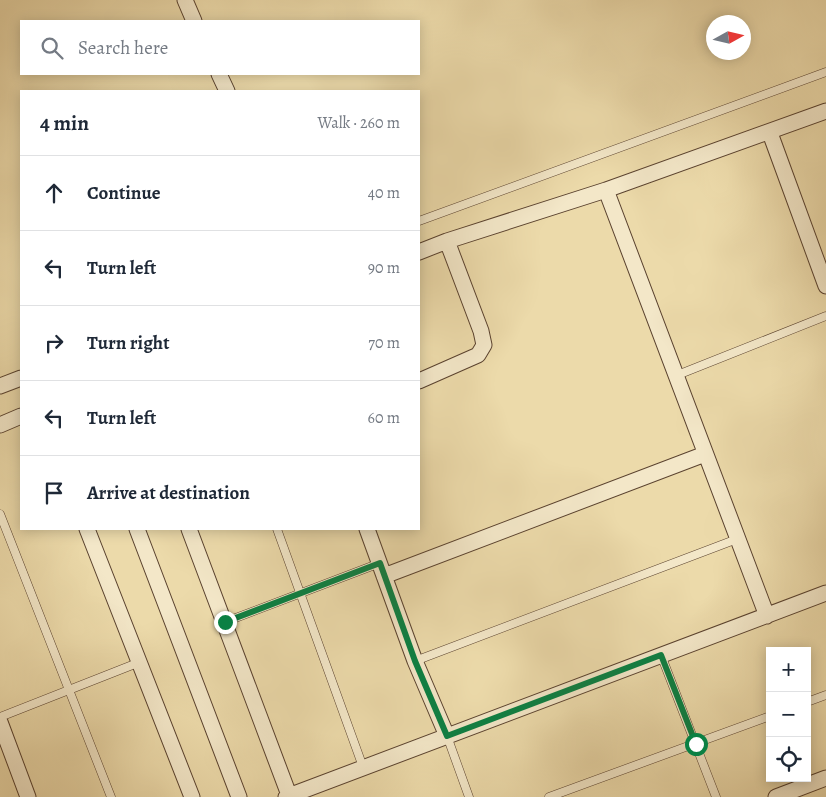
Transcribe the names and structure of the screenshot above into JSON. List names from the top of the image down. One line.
{"north":"right","page":{"search":"Search here","heading":["4 min","Walk · 260 m"],"list":[["Continue","40 m"],["Turn left","90 m"],["Turn right","70 m"],["Turn left","60 m"],"Arrive at destination"],"map_buttons":["+","−"]}}
